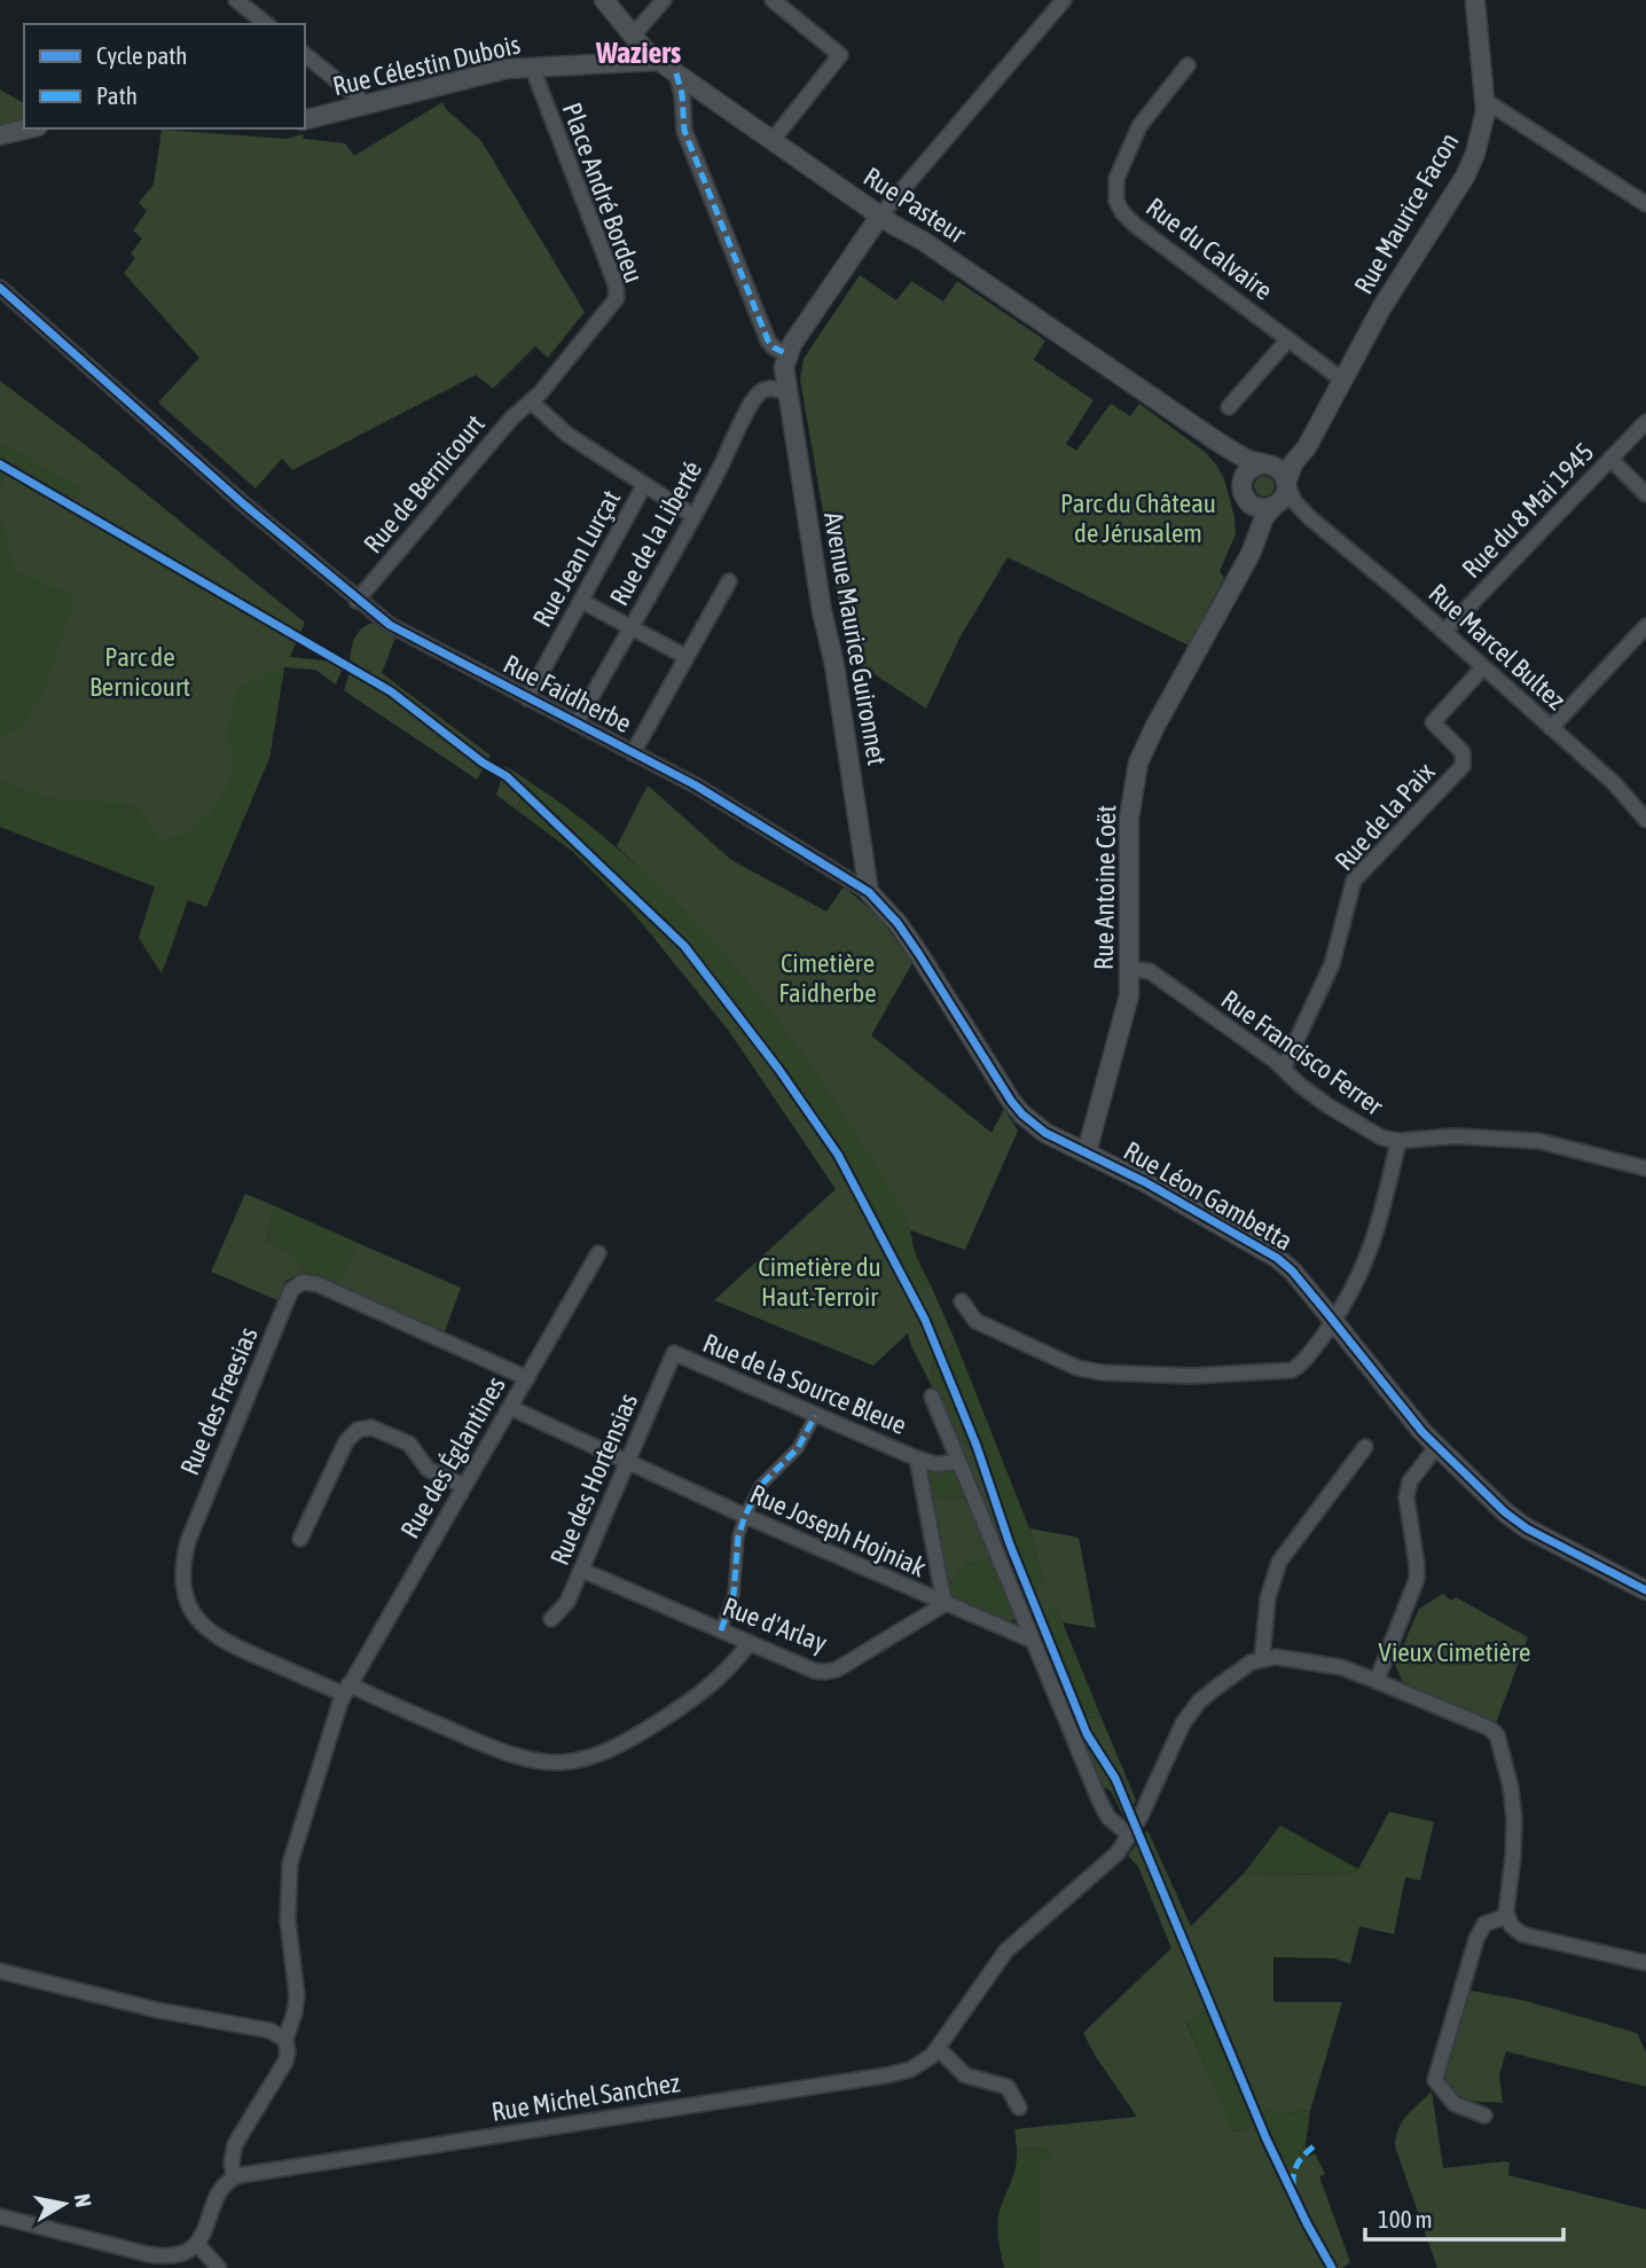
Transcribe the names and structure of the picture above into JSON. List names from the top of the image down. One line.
{"streets":{"street":["Rue Célestin Dubois","Place André Bordeu","Rue Pasteur","Rue Maurice Facon","Rue du Calvaire","Rue de Bernicourt","Rue du 8 Mai 1945","Rue de la Liberté","Rue Jean Lurçat","Avenue Maurice Guironnet","Rue Marcel Bultez","Rue Faidherbe","Rue de la Paix","Rue Antoine Coët","Rue Francisco Ferrer","Rue Léon Gambetta","Rue de la Source Bleue","Rue des Freesias","Rue des Églantines","Rue des Hortensias","Rue Joseph Hojniak","Rue d'Arlay","Rue Michel Sanchez"]},"crossings":[["Rue Célestin Dubois","Place André Bordeu"],["Rue Célestin Dubois","Rue Pasteur"],["Place André Bordeu","Rue de Bernicourt"],["Rue Pasteur","Rue Maurice Facon"],["Rue Pasteur","Rue Marcel Bultez"],["Rue Pasteur","Rue Antoine Coët"],["Rue Maurice Facon","Rue du Calvaire"],["Rue Maurice Facon","Rue Marcel Bultez"],["Rue Maurice Facon","Rue Antoine Coët"],["Rue de Bernicourt","Rue Faidherbe"],["Rue du 8 Mai 1945","Rue Marcel Bultez"],["Rue de la Liberté","Avenue Maurice Guironnet"],["Rue de la Liberté","Rue Faidherbe"],["Rue Jean Lurçat","Rue Faidherbe"],["Avenue Maurice Guironnet","Rue Faidherbe"],["Rue Marcel Bultez","Rue de la Paix"],["Rue Marcel Bultez","Rue Antoine Coët"],["Rue Faidherbe","Rue Antoine Coët"],["Rue Faidherbe","Rue Léon Gambetta"],["Rue de la Paix","Rue Francisco Ferrer"],["Rue Antoine Coët","Rue Francisco Ferrer"],["Rue Antoine Coët","Rue Léon Gambetta"],["Rue de la Source Bleue","Rue des Hortensias"],["Rue de la Source Bleue","Rue Joseph Hojniak"],["Rue de la Source Bleue","Rue d'Arlay"],["Rue des Freesias","Rue des Églantines"],["Rue des Freesias","Rue d'Arlay"],["Rue des Églantines","Rue Joseph Hojniak"],["Rue des Églantines","Rue Michel Sanchez"],["Rue des Hortensias","Rue Joseph Hojniak"],["Rue des Hortensias","Rue d'Arlay"],["Rue Joseph Hojniak","Rue d'Arlay"]],"districts":["Waziers"],"parks":["Parc du Château de Jérusalem","Parc de Bernicourt","Cimetière Faidherbe","Cimetière du Haut-Terroir","Vieux Cimetière"],"legend":["Cycle path","Path"],"scale_bar":"100 m","north":"right"}
